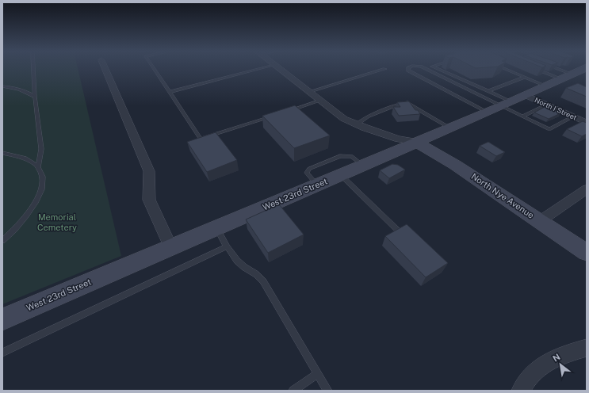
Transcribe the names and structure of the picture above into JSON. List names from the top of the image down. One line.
{"streets":{"main road":["West 23rd Street","North Nye Avenue"],"street":["North I Street"]},"crossings":[["North I Street","West 23rd Street"],["West 23rd Street","North Nye Avenue"]],"parks":["Memorial Cemetery"],"north":"top left"}
